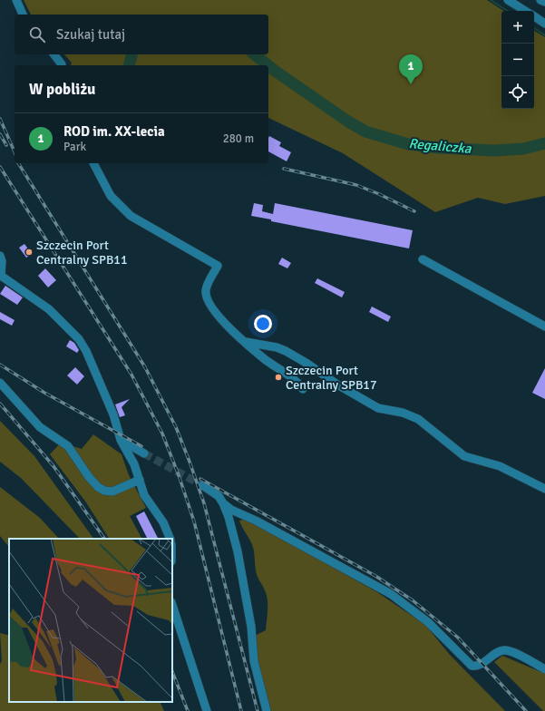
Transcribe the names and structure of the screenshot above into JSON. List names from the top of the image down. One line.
{"water":["Regaliczka"],"places":["Szczecin Port Centralny SPB11","Szczecin Port Centralny SPB17"],"page":{"map_buttons":["+","−"],"search":"Szukaj tutaj","pins":"1","heading":"W pobliżu","list":[{"mark":"1","name":"ROD im. XX-lecia","note":"Park","value":"280 m"}]}}
